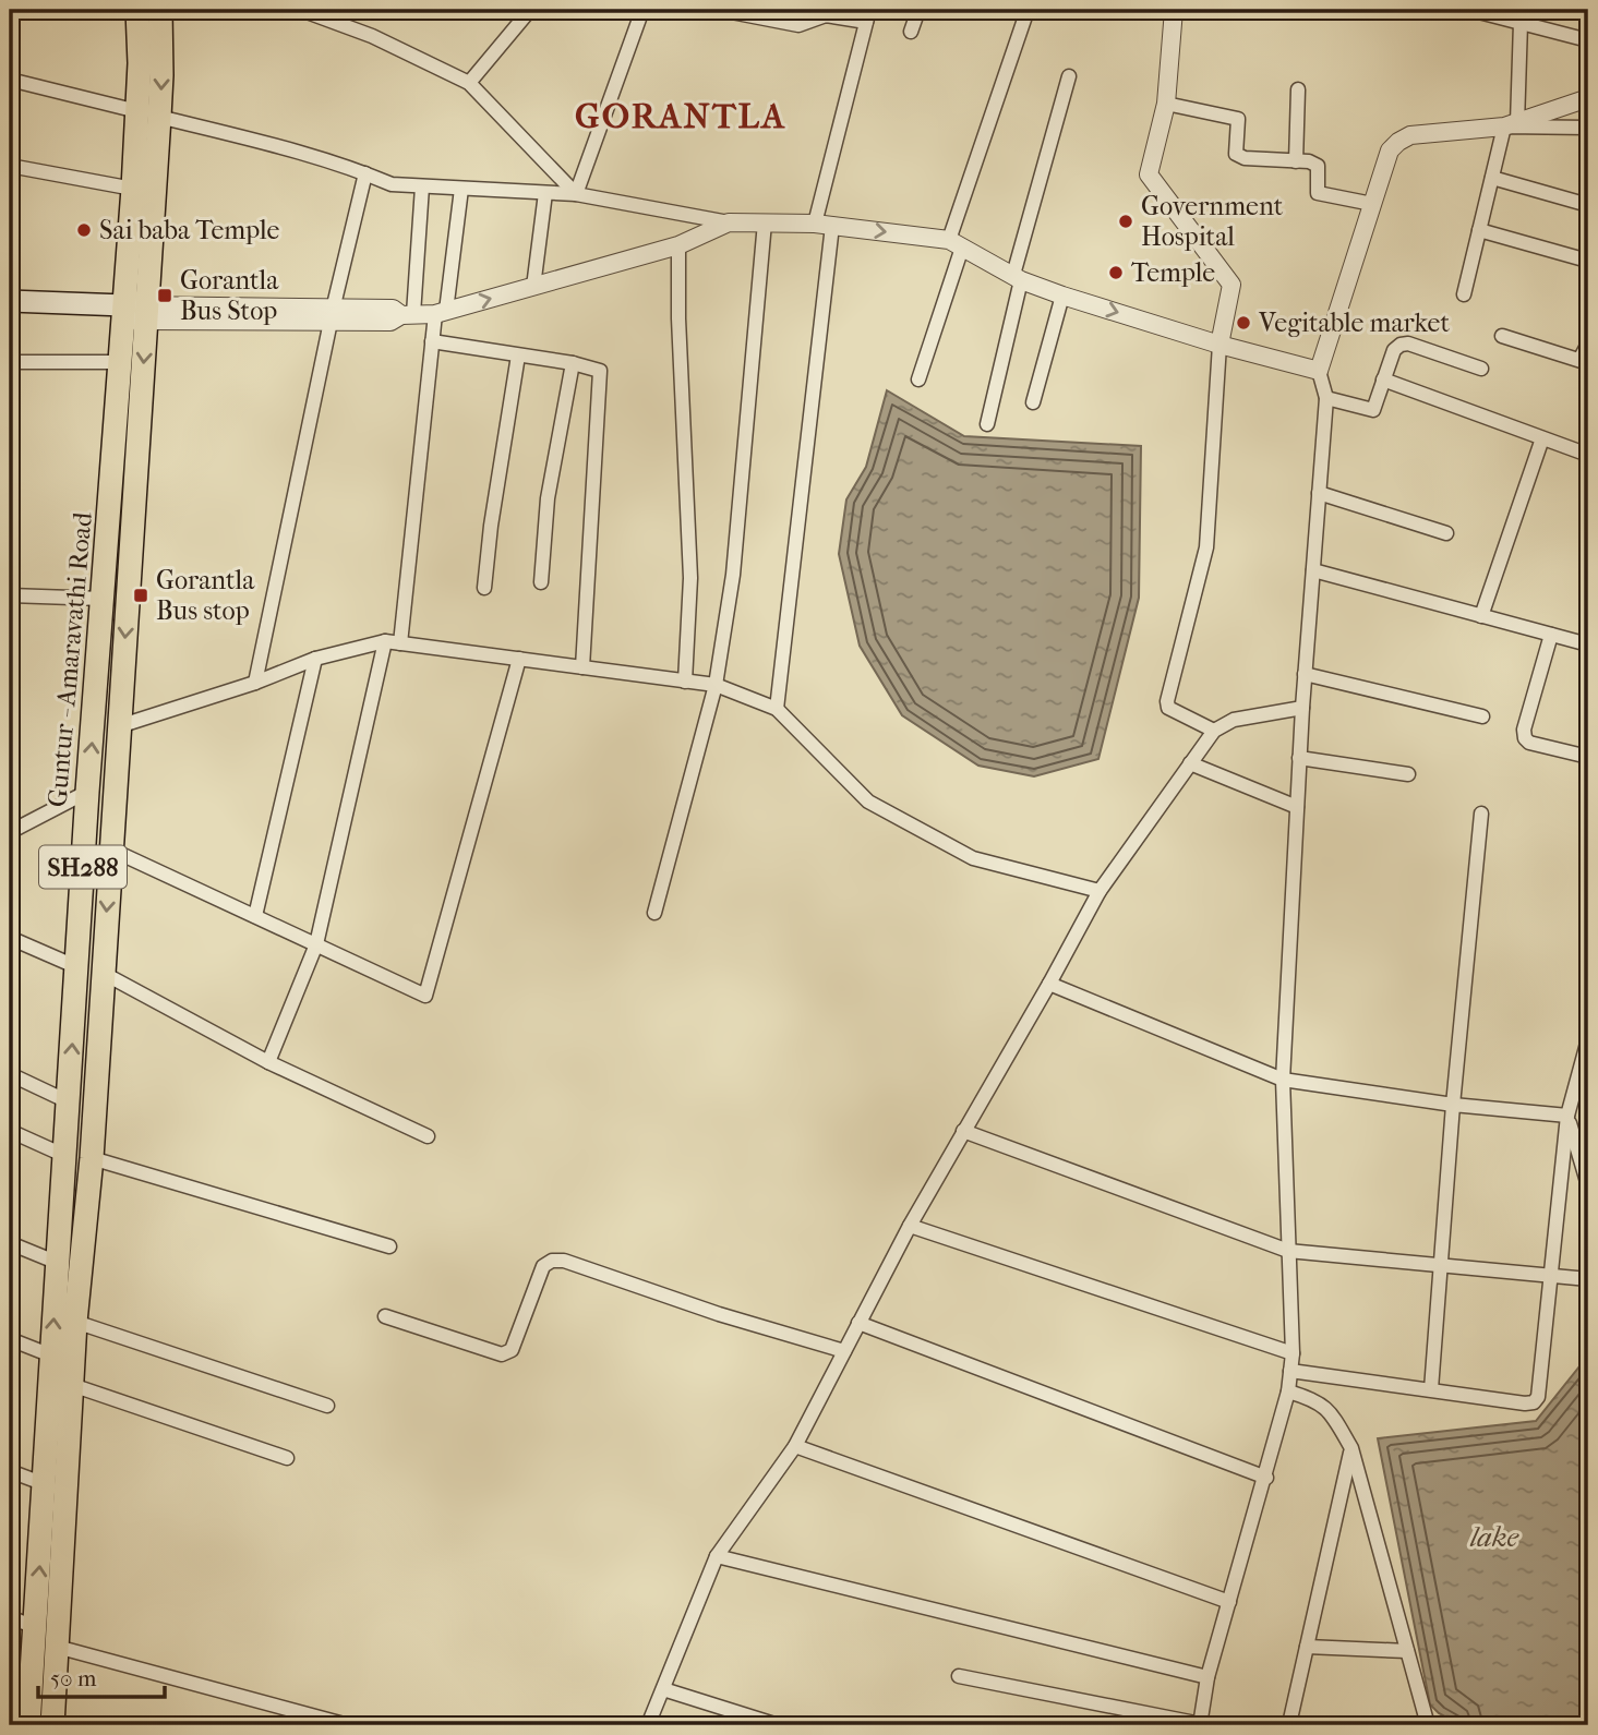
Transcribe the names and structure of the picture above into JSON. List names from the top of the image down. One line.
{"streets":{"main road":["Guntur - Amaravathi Road","SH288"]},"districts":["GORANTLA"],"water":["lake"],"places":{"other":["Government Hospital","Sai baba Temple","Temple","Vegitable market"],"transit":["Gorantla Bus Stop","Gorantla Bus stop"]},"scale_bar":"50 m"}
